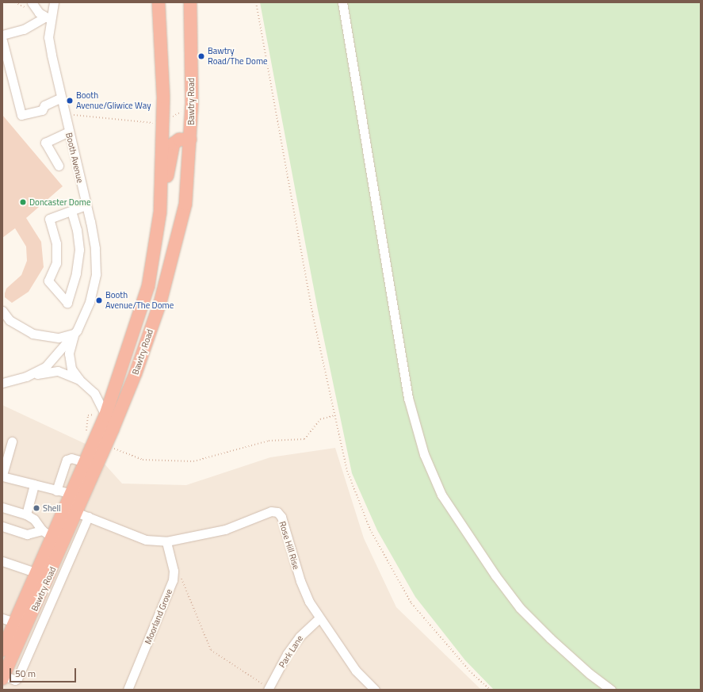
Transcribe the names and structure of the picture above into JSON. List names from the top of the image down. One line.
{"streets":{"highway":["Bawtry Road"],"street":["Booth Avenue","Rose Hill Rise","Moorland Grove","Park Lane"]},"crossings":[["Bawtry Road","Rose Hill Rise"],["Rose Hill Rise","Moorland Grove"],["Rose Hill Rise","Park Lane"]],"places":["Bawtry Road/The Dome","Booth Avenue/Gliwice Way","Doncaster Dome","Booth Avenue/The Dome","Shell"],"scale_bar":"50 m"}
